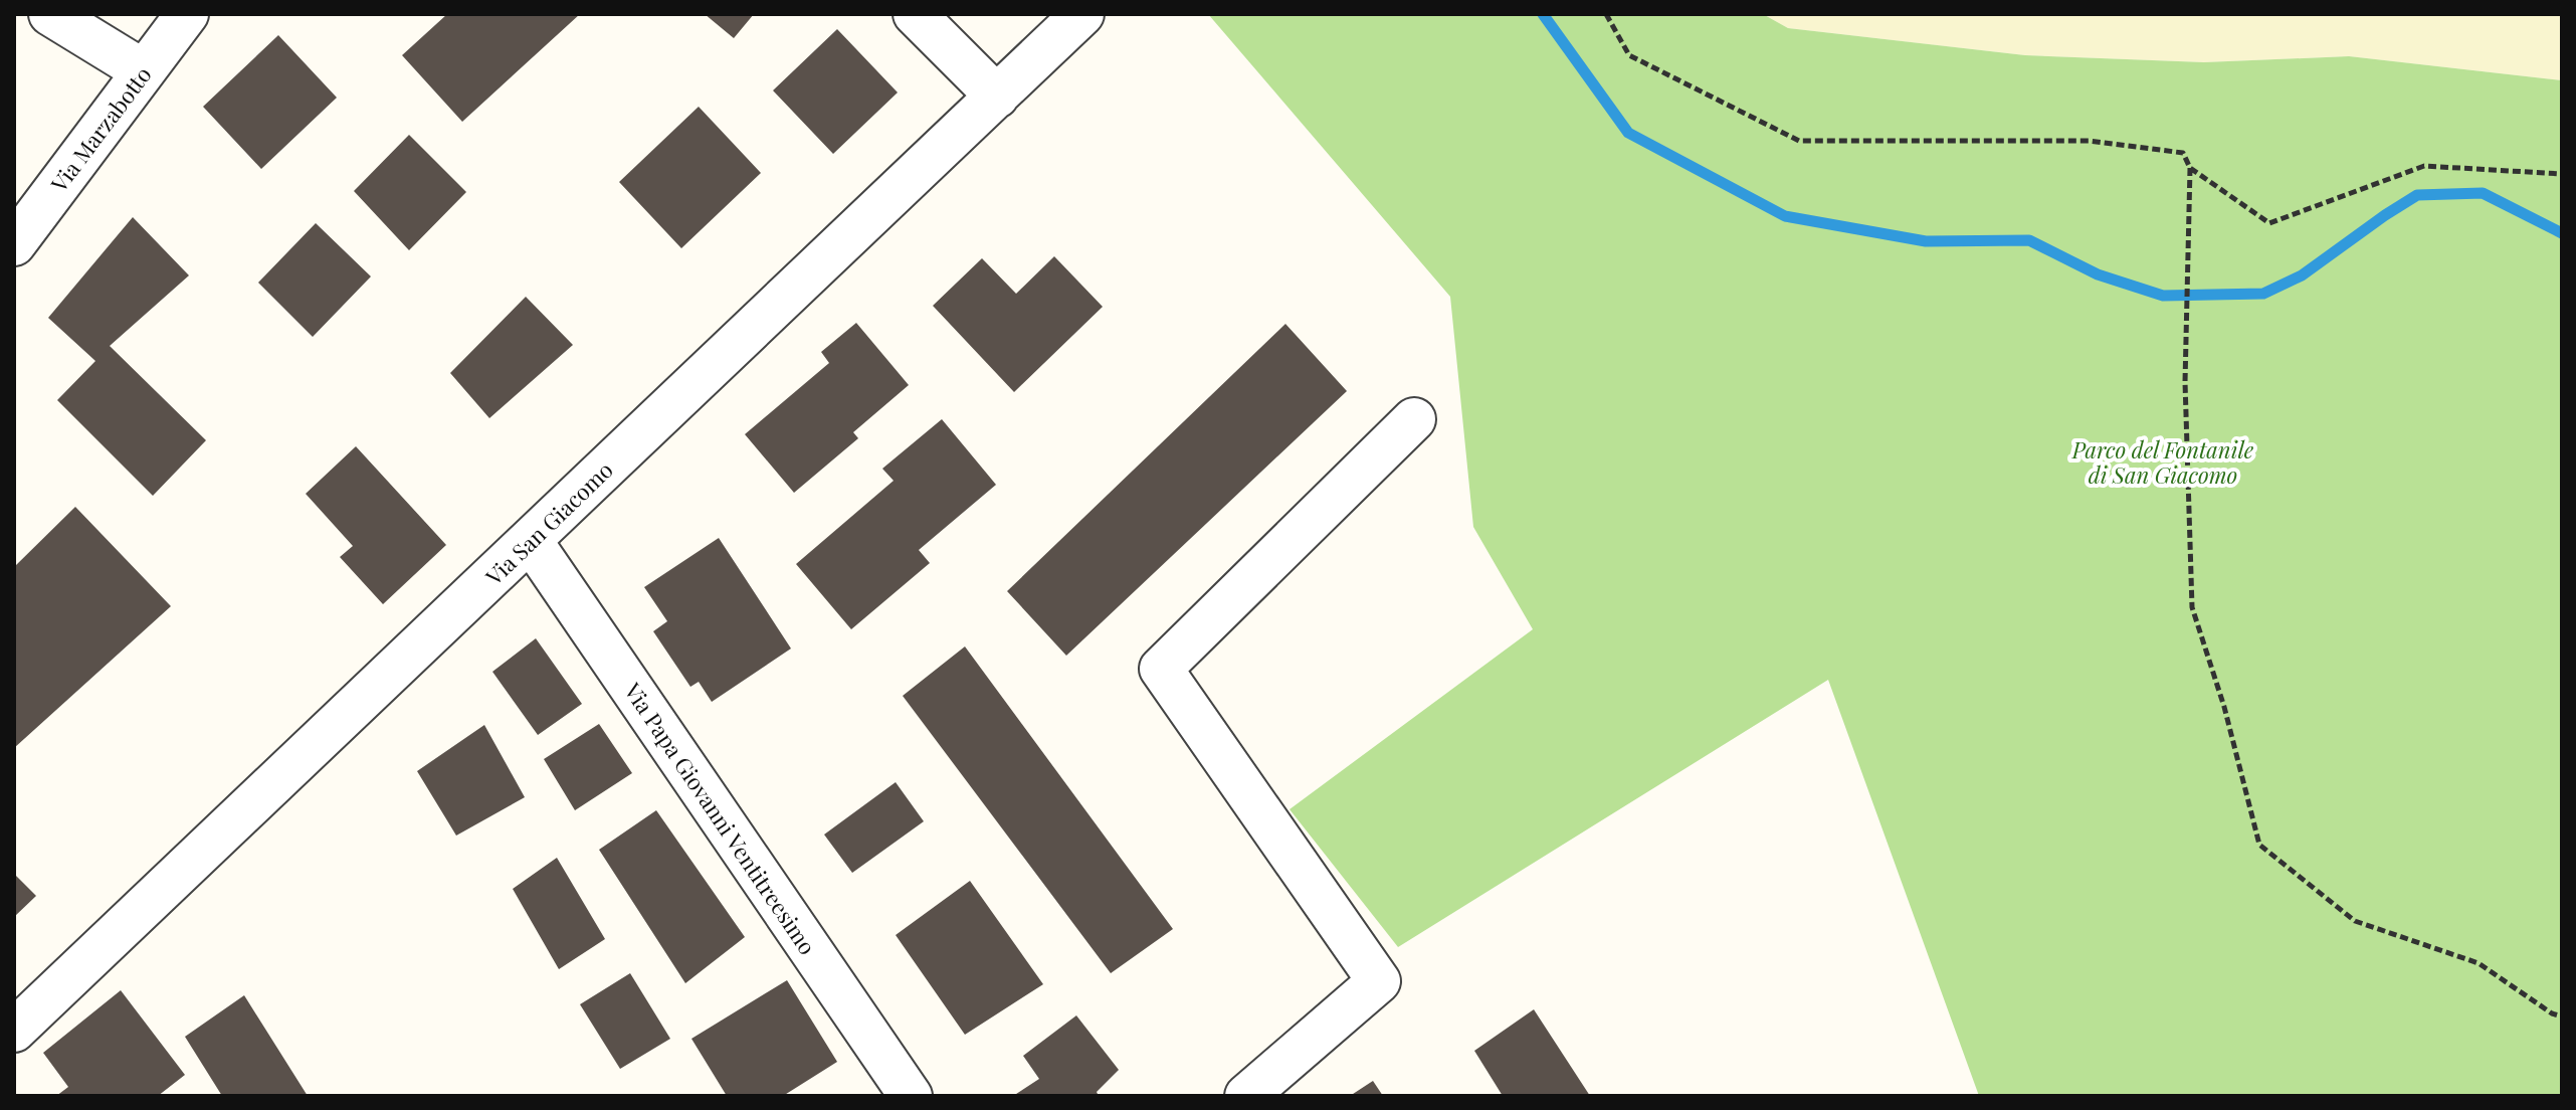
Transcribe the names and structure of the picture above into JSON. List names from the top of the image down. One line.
{"streets":{"street":["Via Marzabotto","Via San Giacomo","Via Papa Giovanni Ventitreesimo"]},"crossings":[["Via San Giacomo","Via Papa Giovanni Ventitreesimo"]],"parks":["Parco del Fontanile di San Giacomo"]}
